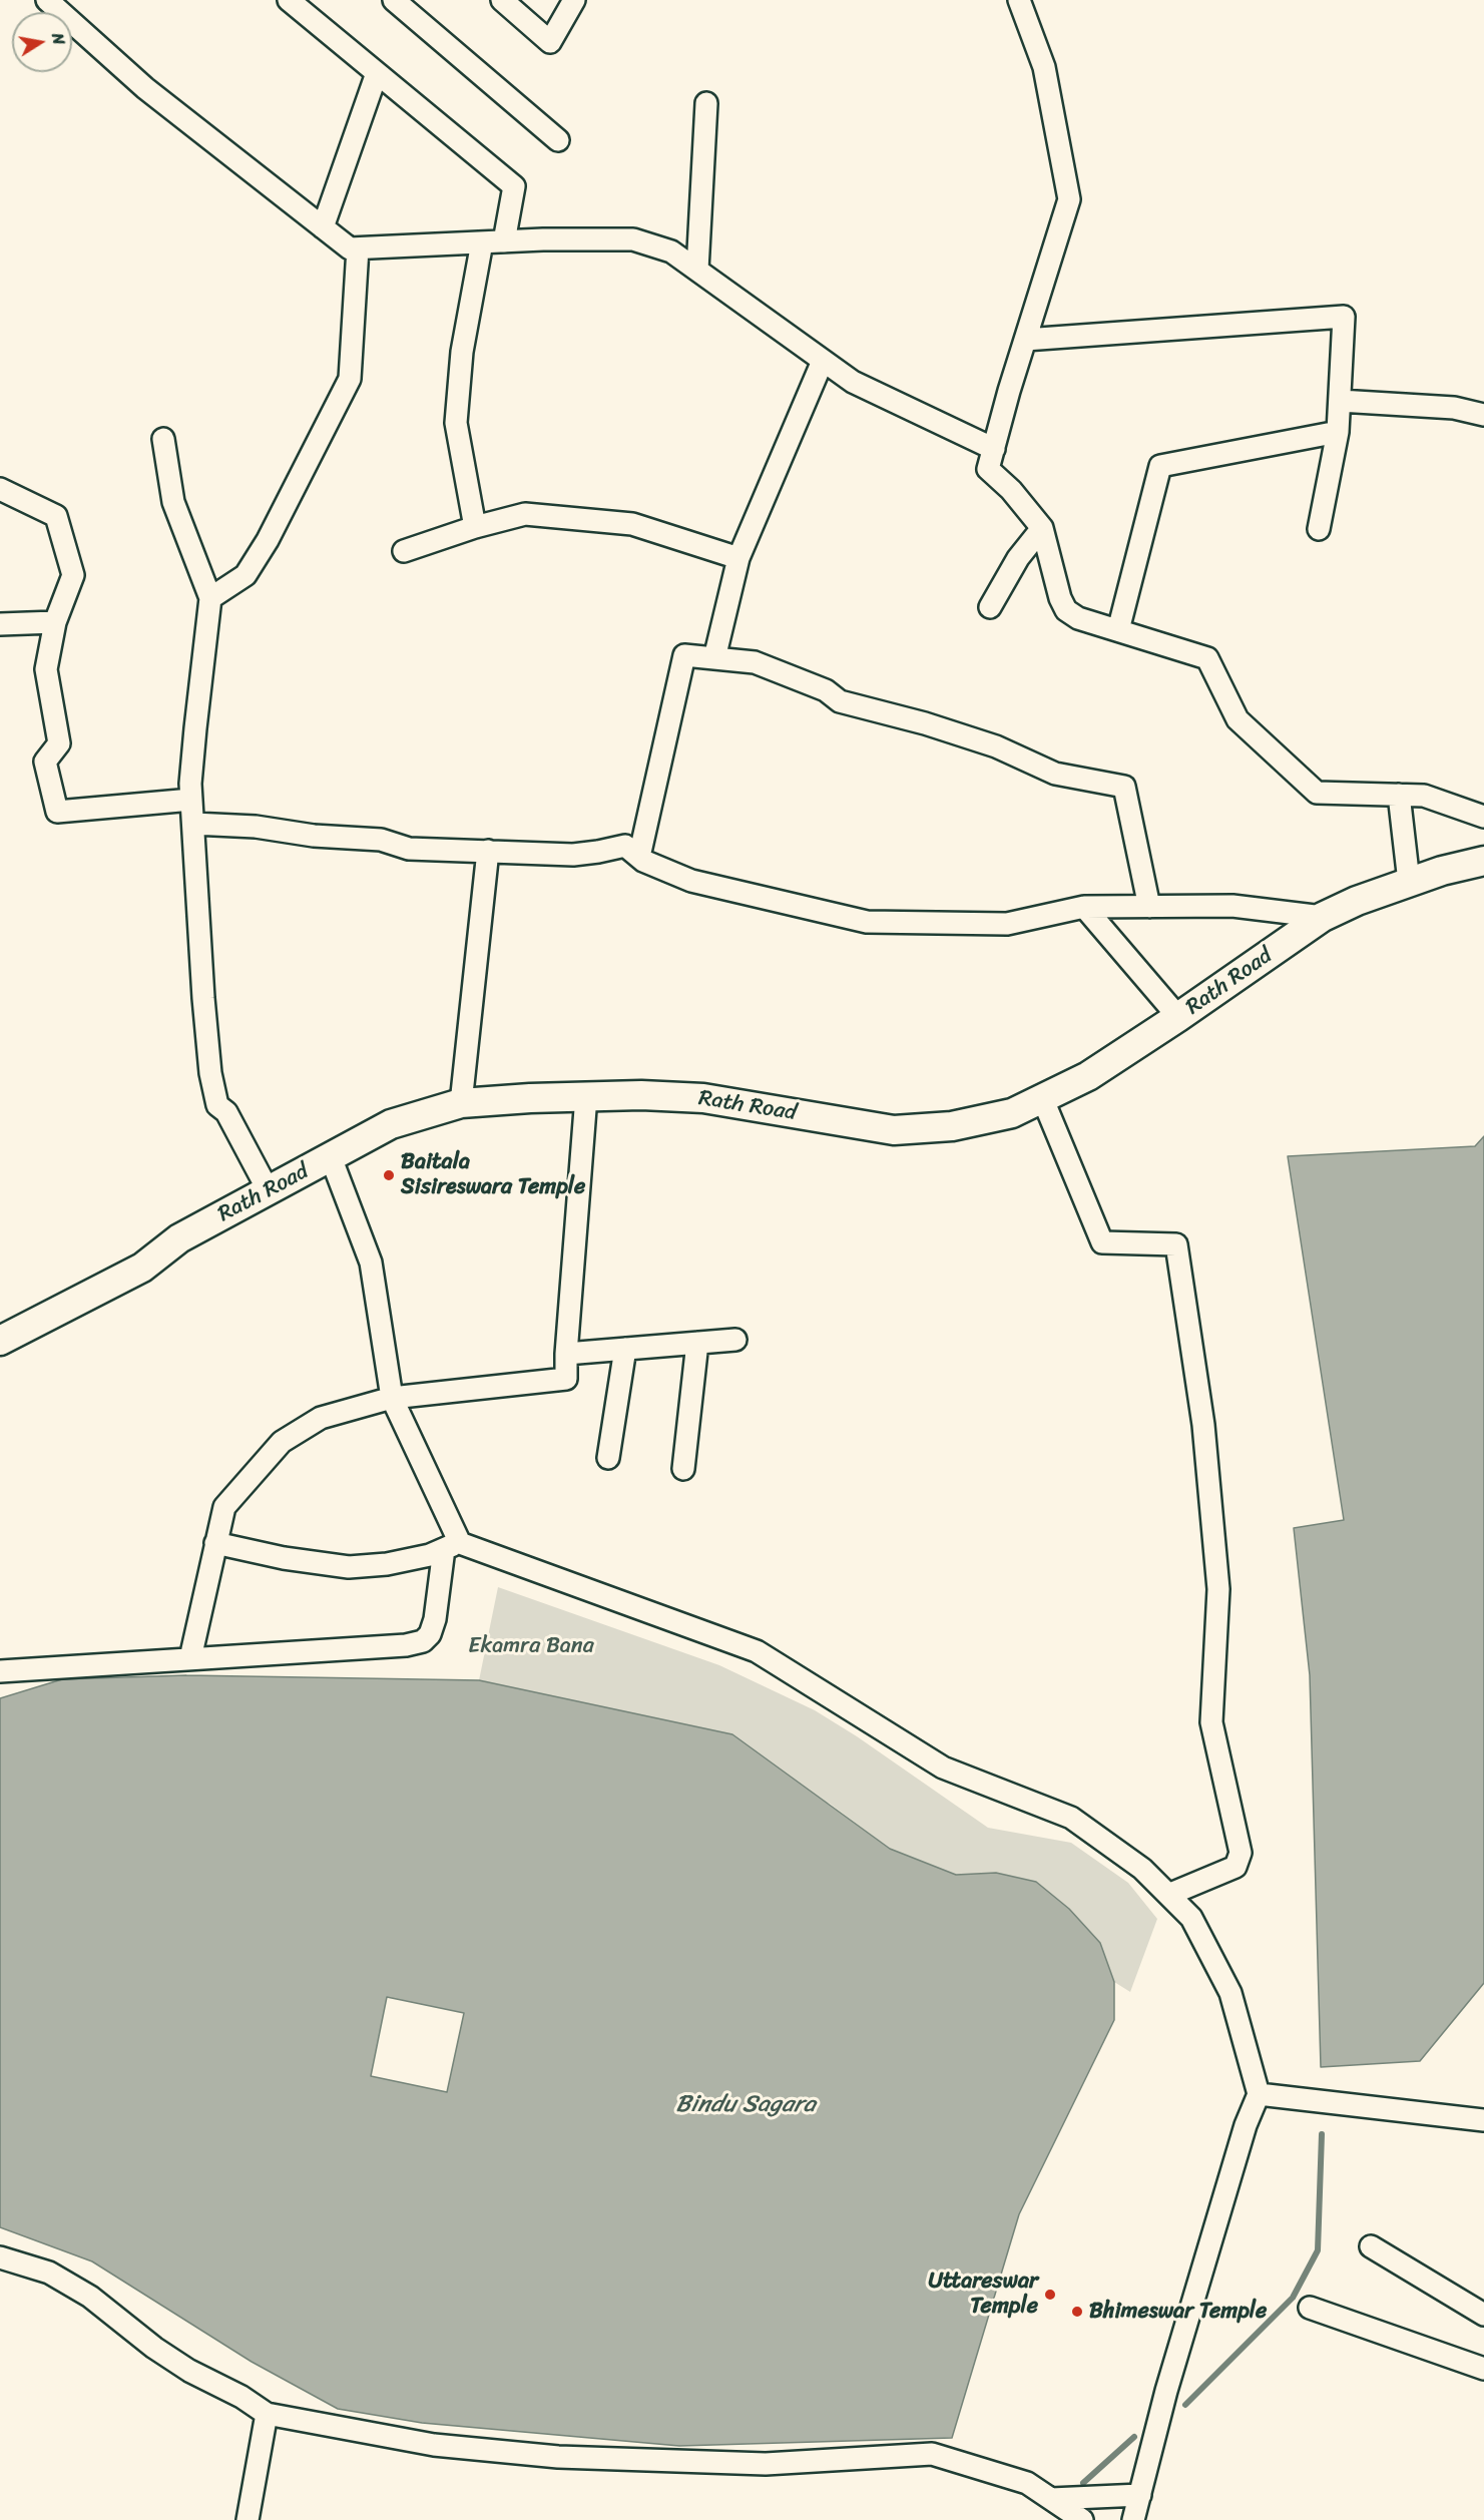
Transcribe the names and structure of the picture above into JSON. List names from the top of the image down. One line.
{"streets":{"street":["Rath Road"]},"water":["Bindu Sagara"],"parks":["Ekamra Bana"],"places":["Baitala Sisireswara Temple","Uttareswar Temple","Bhimeswar Temple"],"north":"right"}
